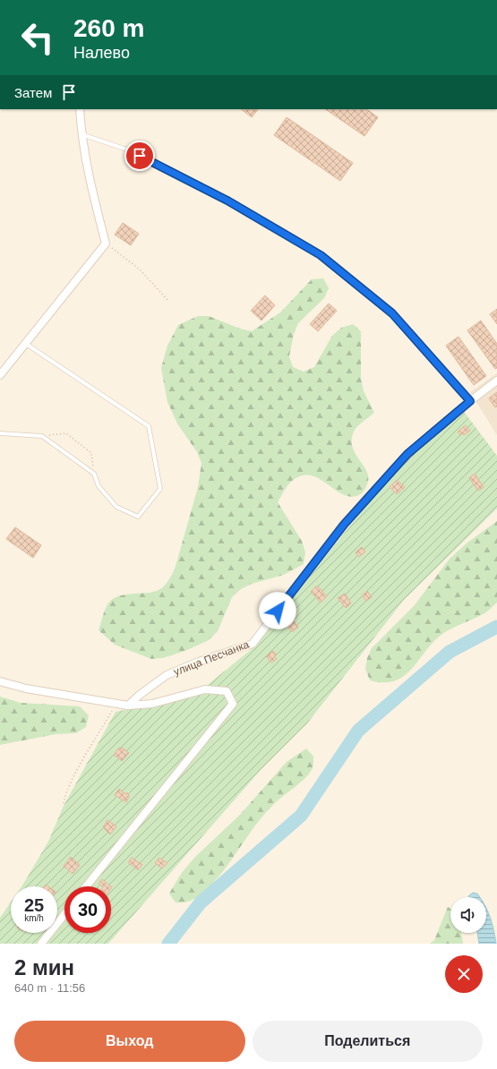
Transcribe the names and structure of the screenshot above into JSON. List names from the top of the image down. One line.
{"streets":{"street":["улица Песчанка"]},"page":{"turn":["260 m","Налево"],"then":"Затем","speed":"25 km/h","limit":"30","heading":["2 мин","640 m · 11:56"],"buttons":["Выход","Поделиться"]}}
